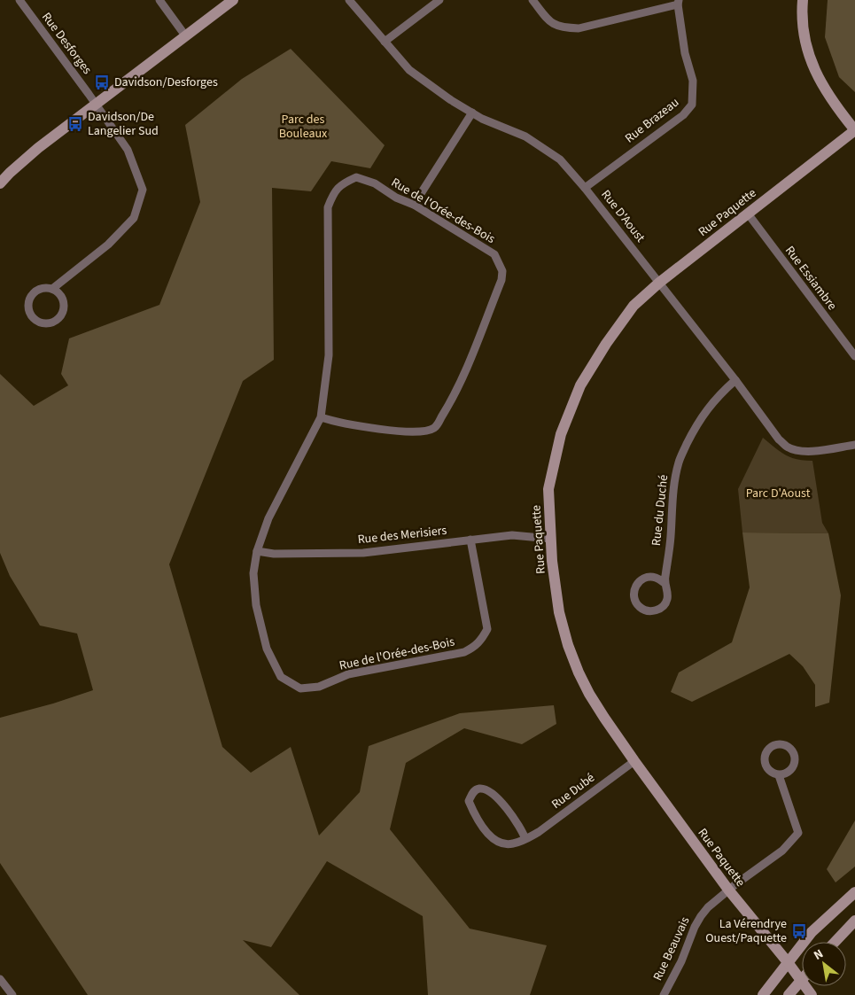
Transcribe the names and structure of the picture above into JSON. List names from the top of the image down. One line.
{"streets":{"street":["Rue Desforges","Rue Brazeau","Rue de l'Orée-des-Bois","Rue Paquette","Rue D'Aoust","Rue Essiambre","Rue du Duché","Rue des Merisiers","Rue Dubé","Rue Beauvais"]},"crossings":[["Rue Brazeau","Rue D'Aoust"],["Rue de l'Orée-des-Bois","Rue des Merisiers"],["Rue Paquette","Rue D'Aoust"],["Rue Paquette","Rue Essiambre"],["Rue Paquette","Rue des Merisiers"],["Rue Paquette","Rue Dubé"],["Rue Paquette","Rue Beauvais"],["Rue D'Aoust","Rue du Duché"]],"parks":["Parc des Bouleaux","Parc D'Aoust"],"places":{"bus stop":["Davidson/Desforges","Davidson/De Langelier Sud","La Vérendrye Ouest/Paquette"]},"north":"top left"}
